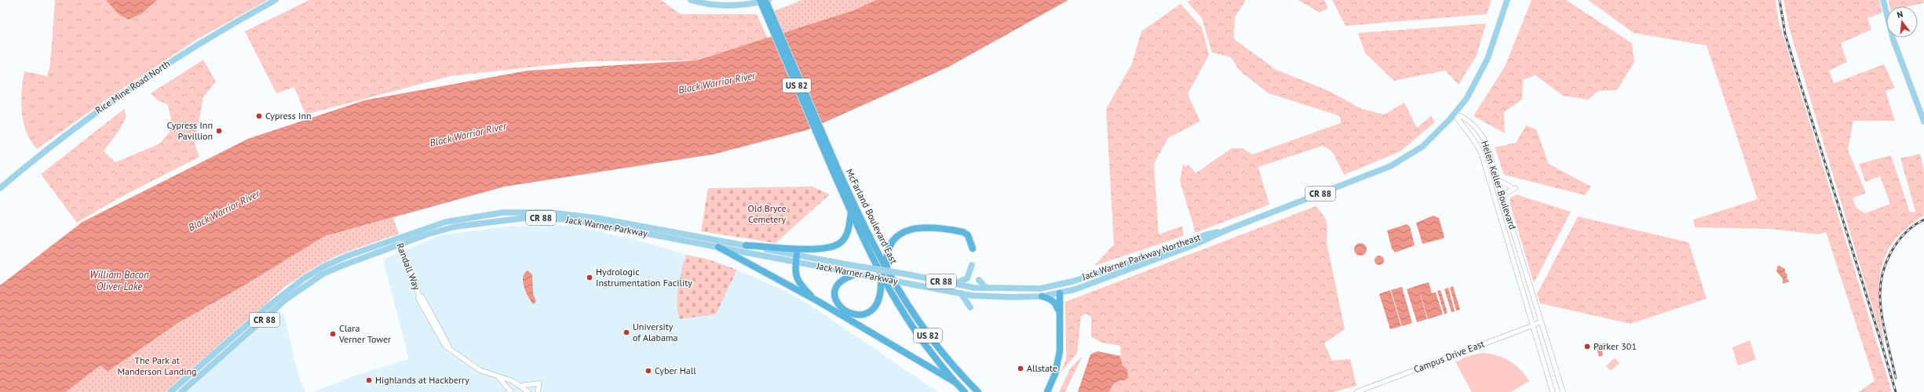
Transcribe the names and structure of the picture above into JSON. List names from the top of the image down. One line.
{"streets":{"highway":["US 82","McFarland Boulevard East"],"main road":["Rice Mine Road North","CR 88","Jack Warner Parkway","Jack Warner Parkway Northeast"],"street":["Helen Keller Boulevard","Randall Way","Campus Drive East"]},"crossings":[["US 82","McFarland Boulevard East"],["Helen Keller Boulevard","Jack Warner Parkway Northeast"],["Helen Keller Boulevard","Campus Drive East"],["Jack Warner Parkway","Jack Warner Parkway Northeast"],["Jack Warner Parkway","Randall Way"]],"water":["Black Warrior River","William Bacon Oliver Lake"],"parks":["Old Bryce Cemetery","The Park at Manderson Landing"],"places":["Cypress Inn","Cypress Inn Pavillion","Hydrologic Instrumentation Facility","University of Alabama","Clara Verner Tower","Parker 301","Allstate","Cyber Hall","Highlands at Hackberry"],"north":"top"}
